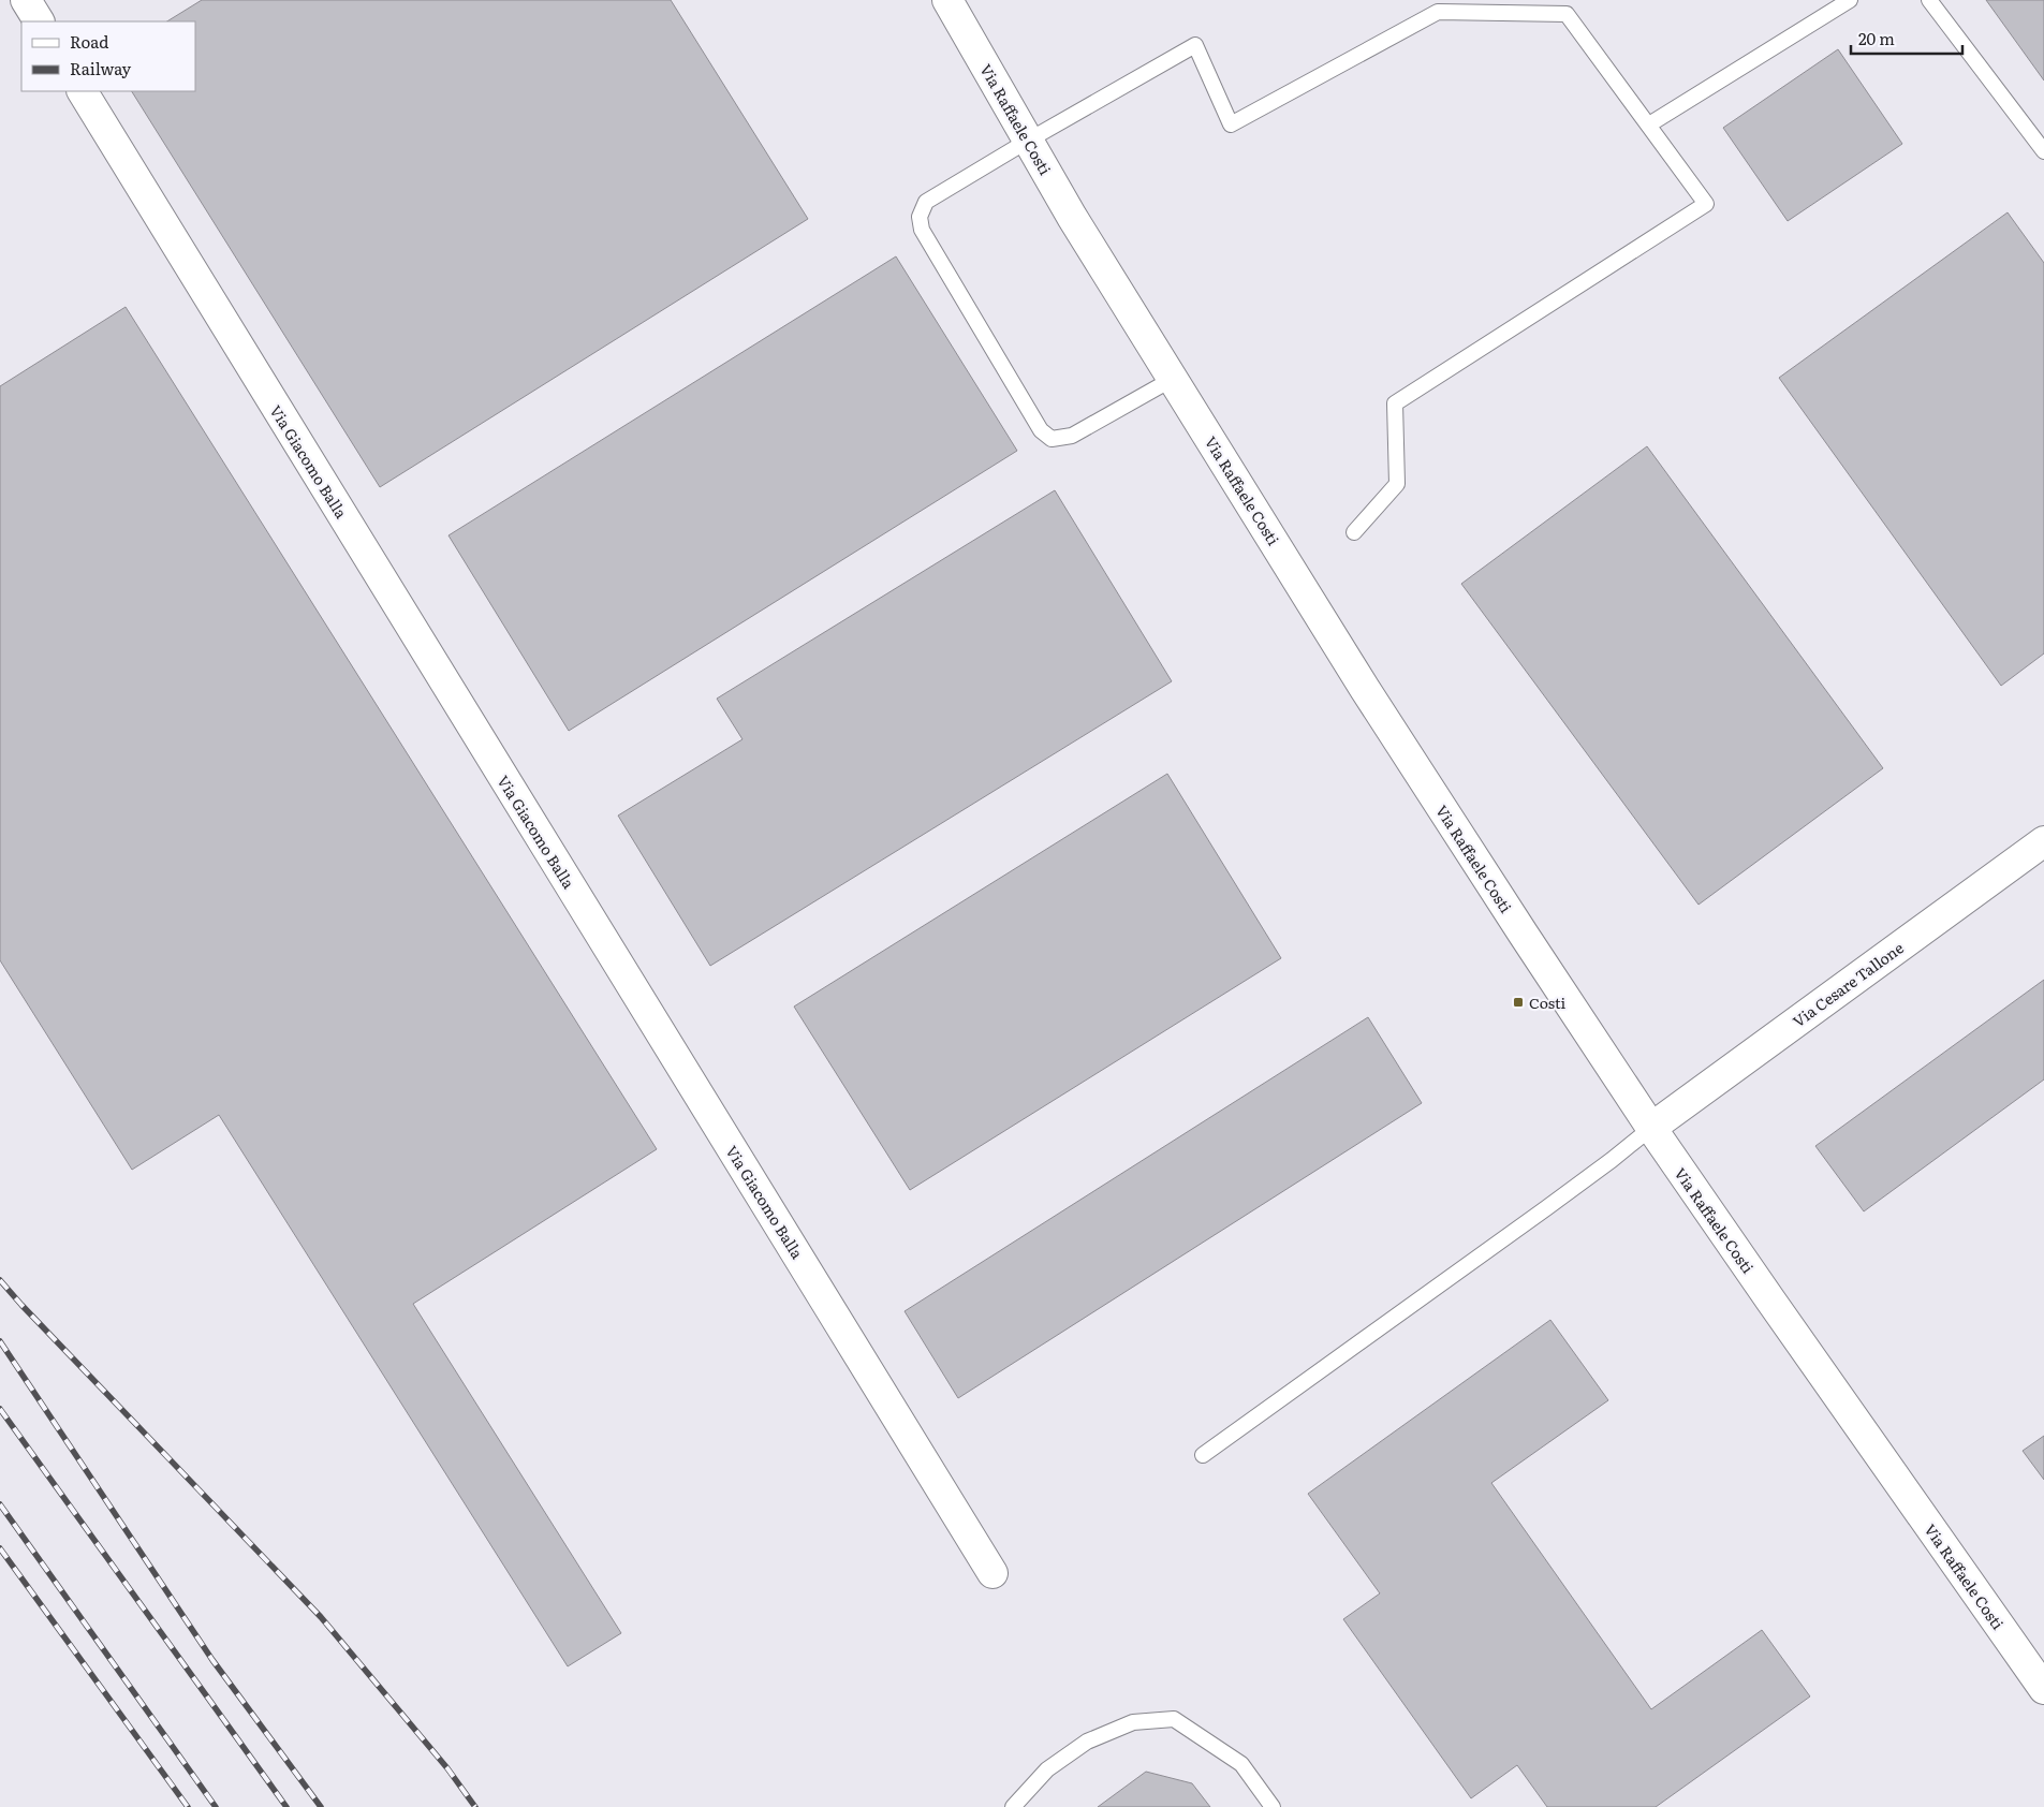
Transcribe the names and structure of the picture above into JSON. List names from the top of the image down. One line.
{"streets":{"street":["Via Raffaele Costi","Via Giacomo Balla","Via Cesare Tallone"]},"crossings":[["Via Raffaele Costi","Via Cesare Tallone"]],"places":{"transit":["Costi"]},"legend":["Road","Railway"],"scale_bar":"20 m"}
